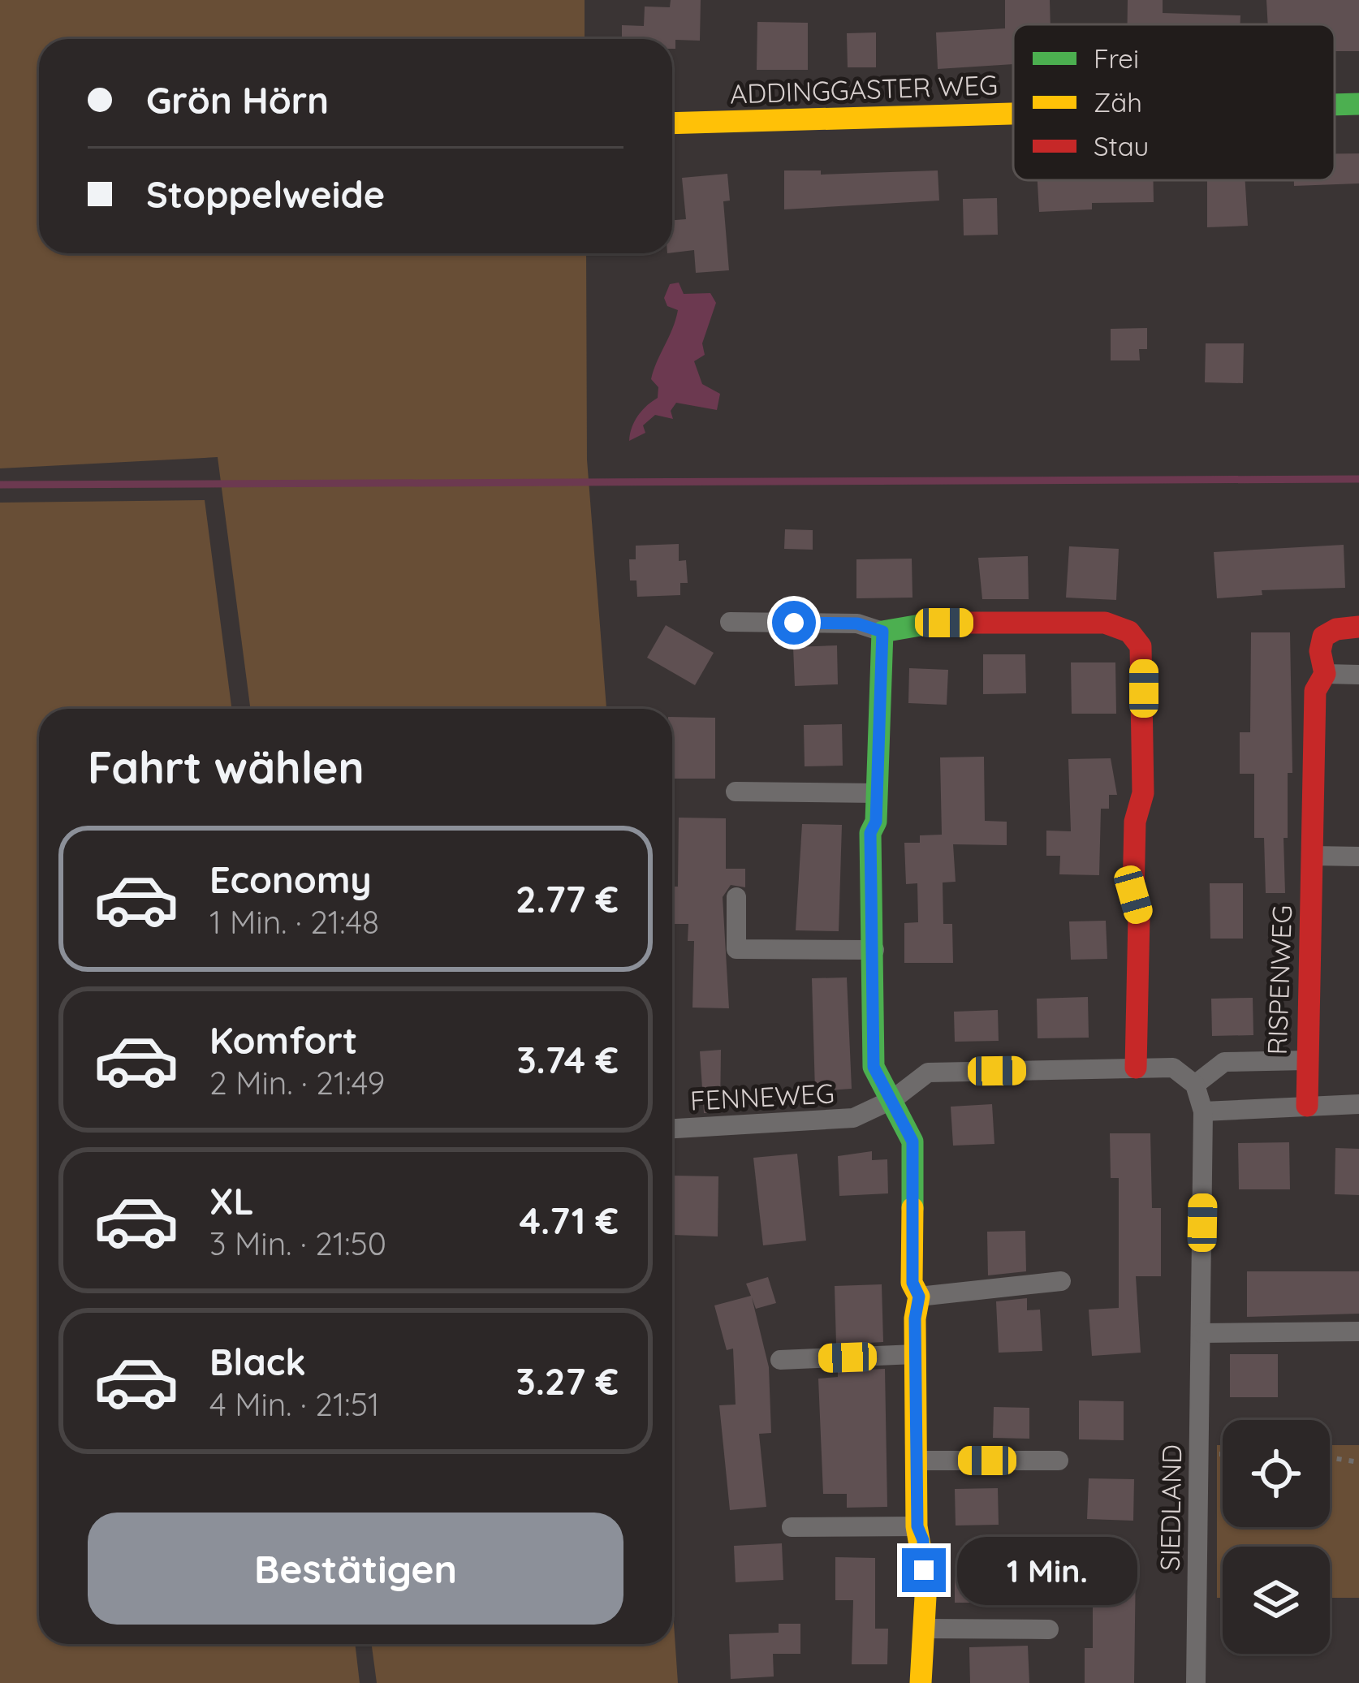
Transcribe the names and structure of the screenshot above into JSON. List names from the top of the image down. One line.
{"streets":{"street":["ADDINGGASTER WEG","RISPENWEG","FENNEWEG","SIEDLAND"]},"crossings":[["FENNEWEG","SIEDLAND"]],"legend":["Frei","Zäh","Stau"],"page":{"banner":["Grön Hörn","Stoppelweide"],"heading":"Fahrt wählen","list":[{"name":"Economy","note":"1 Min. · 21:48","value":"2.77 €"},{"name":"Komfort","note":"2 Min. · 21:49","value":"3.74 €"},{"name":"XL","note":"3 Min. · 21:50","value":"4.71 €"},{"name":"Black","note":"4 Min. · 21:51","value":"3.27 €"}],"buttons":"Bestätigen","bubble":"1 Min."}}
